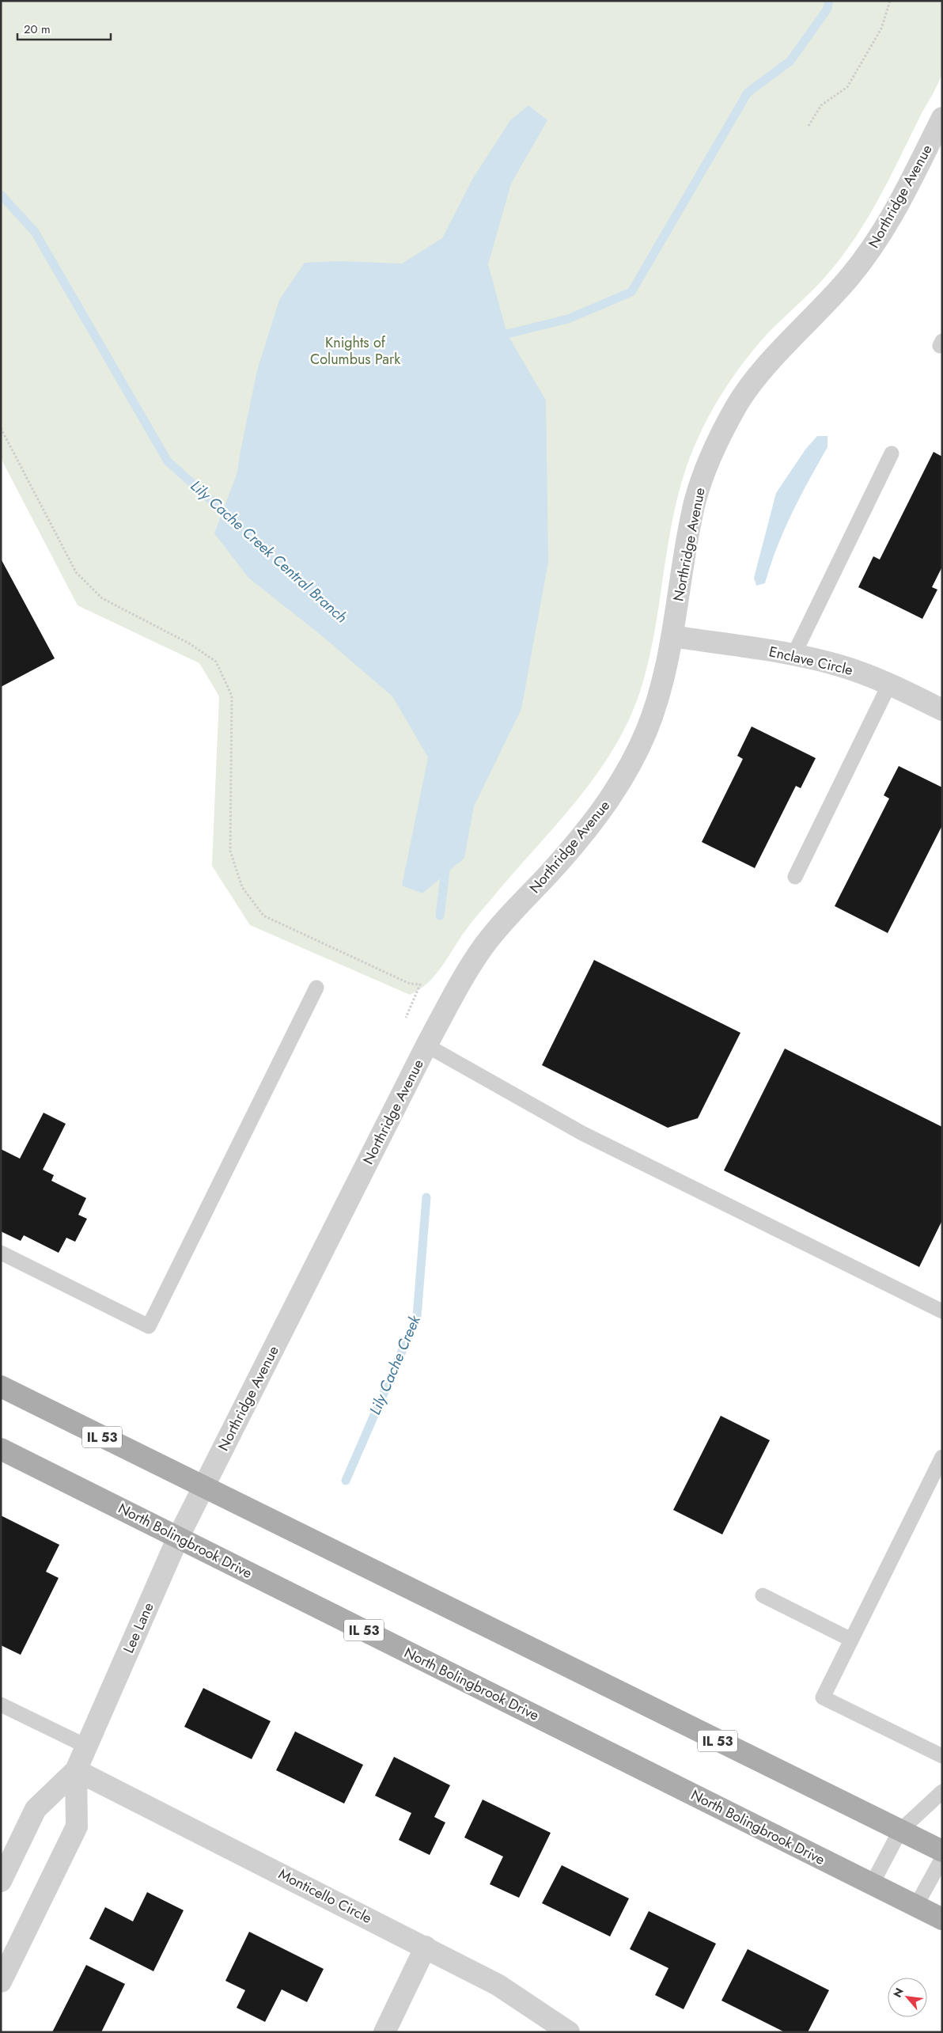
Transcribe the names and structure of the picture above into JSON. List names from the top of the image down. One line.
{"streets":{"main road":["IL 53","North Bolingbrook Drive"],"street":["Northridge Avenue","Enclave Circle","Lee Lane","Monticello Circle"]},"crossings":[["Northridge Avenue","Enclave Circle"],["Northridge Avenue","IL 53"],["Northridge Avenue","Lee Lane"],["IL 53","Lee Lane"],["North Bolingbrook Drive","Lee Lane"],["Lee Lane","Monticello Circle"]],"water":["Lily Cache Creek Central Branch","Lily Cache Creek"],"parks":["Knights of Columbus Park"],"scale_bar":"20 m","north":"top left"}
